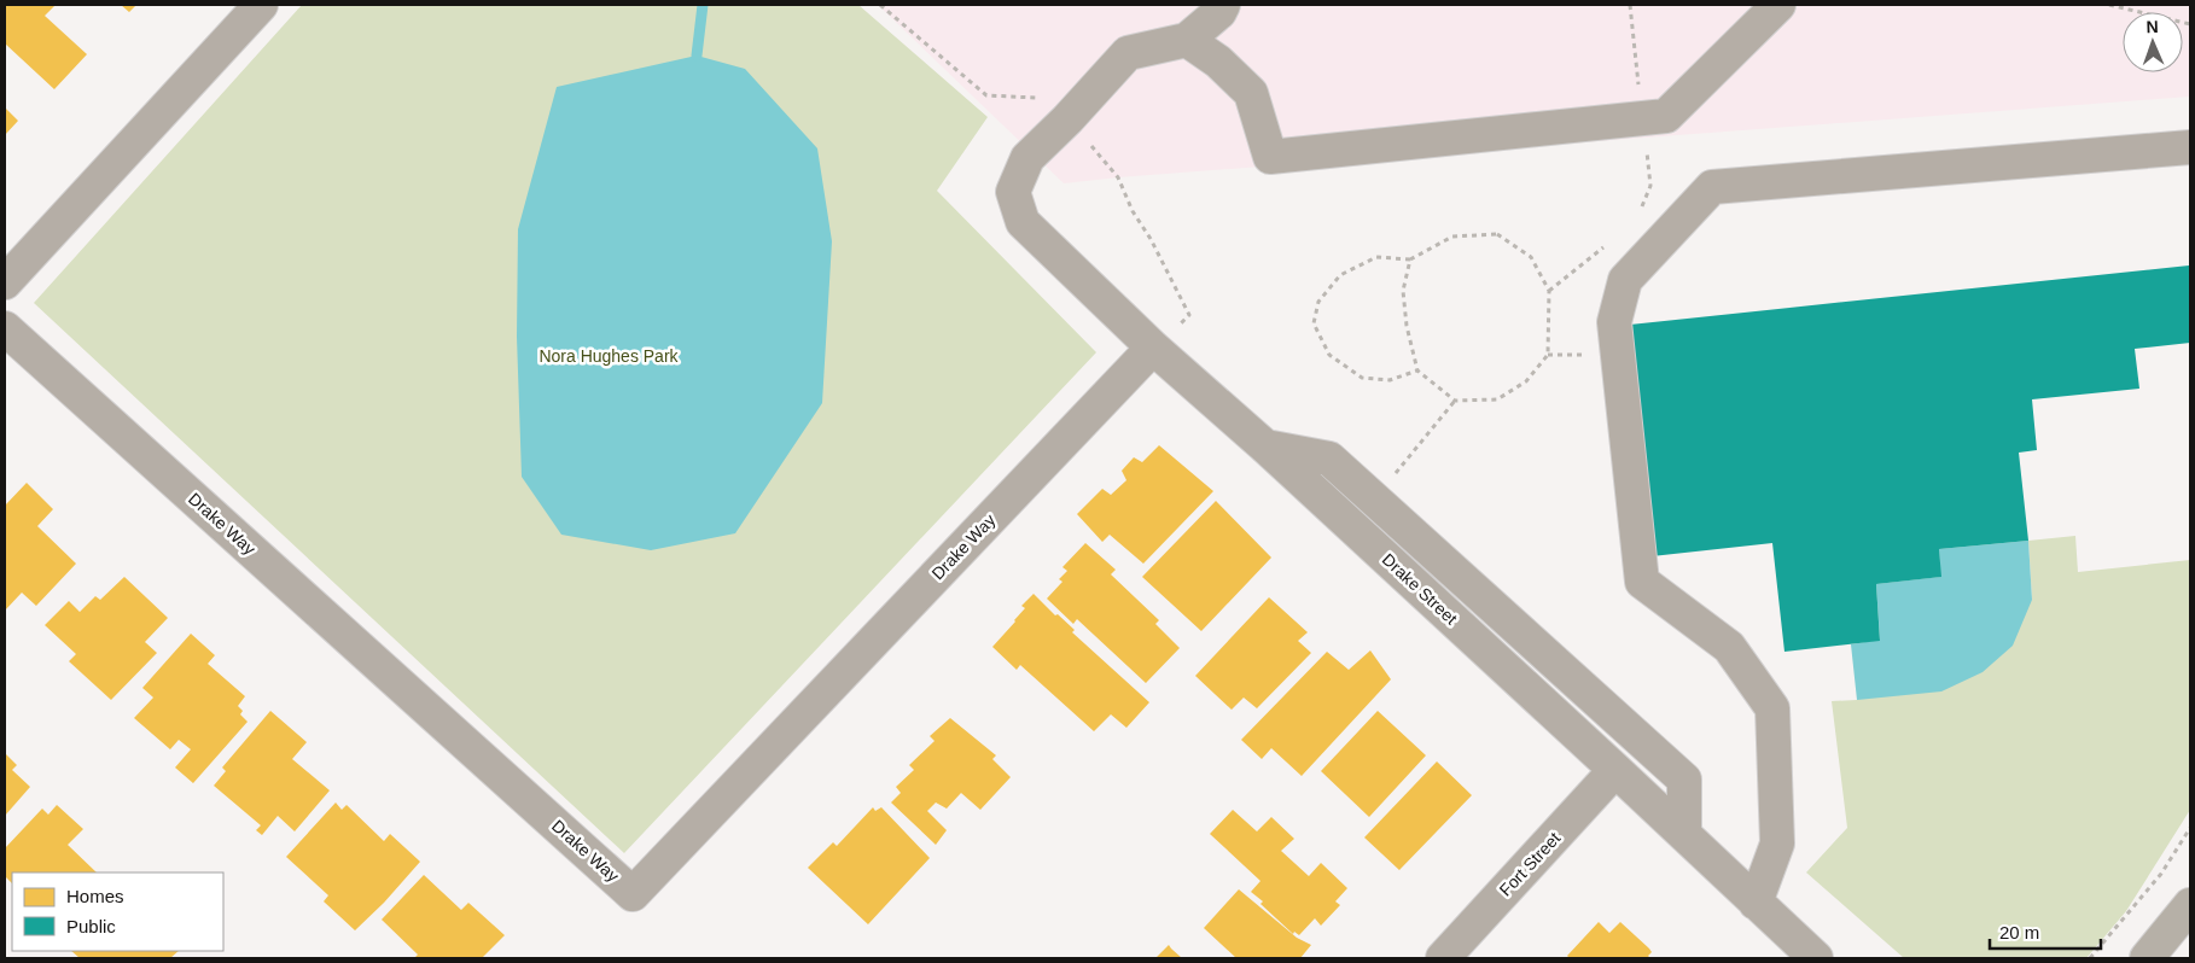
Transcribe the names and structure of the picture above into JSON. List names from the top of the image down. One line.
{"streets":{"street":["Drake Way","Drake Street","Fort Street"]},"crossings":[["Drake Way","Drake Street"],["Drake Street","Fort Street"]],"parks":["Nora Hughes Park"],"legend":["Homes","Public"],"scale_bar":"20 m","north":"top"}
